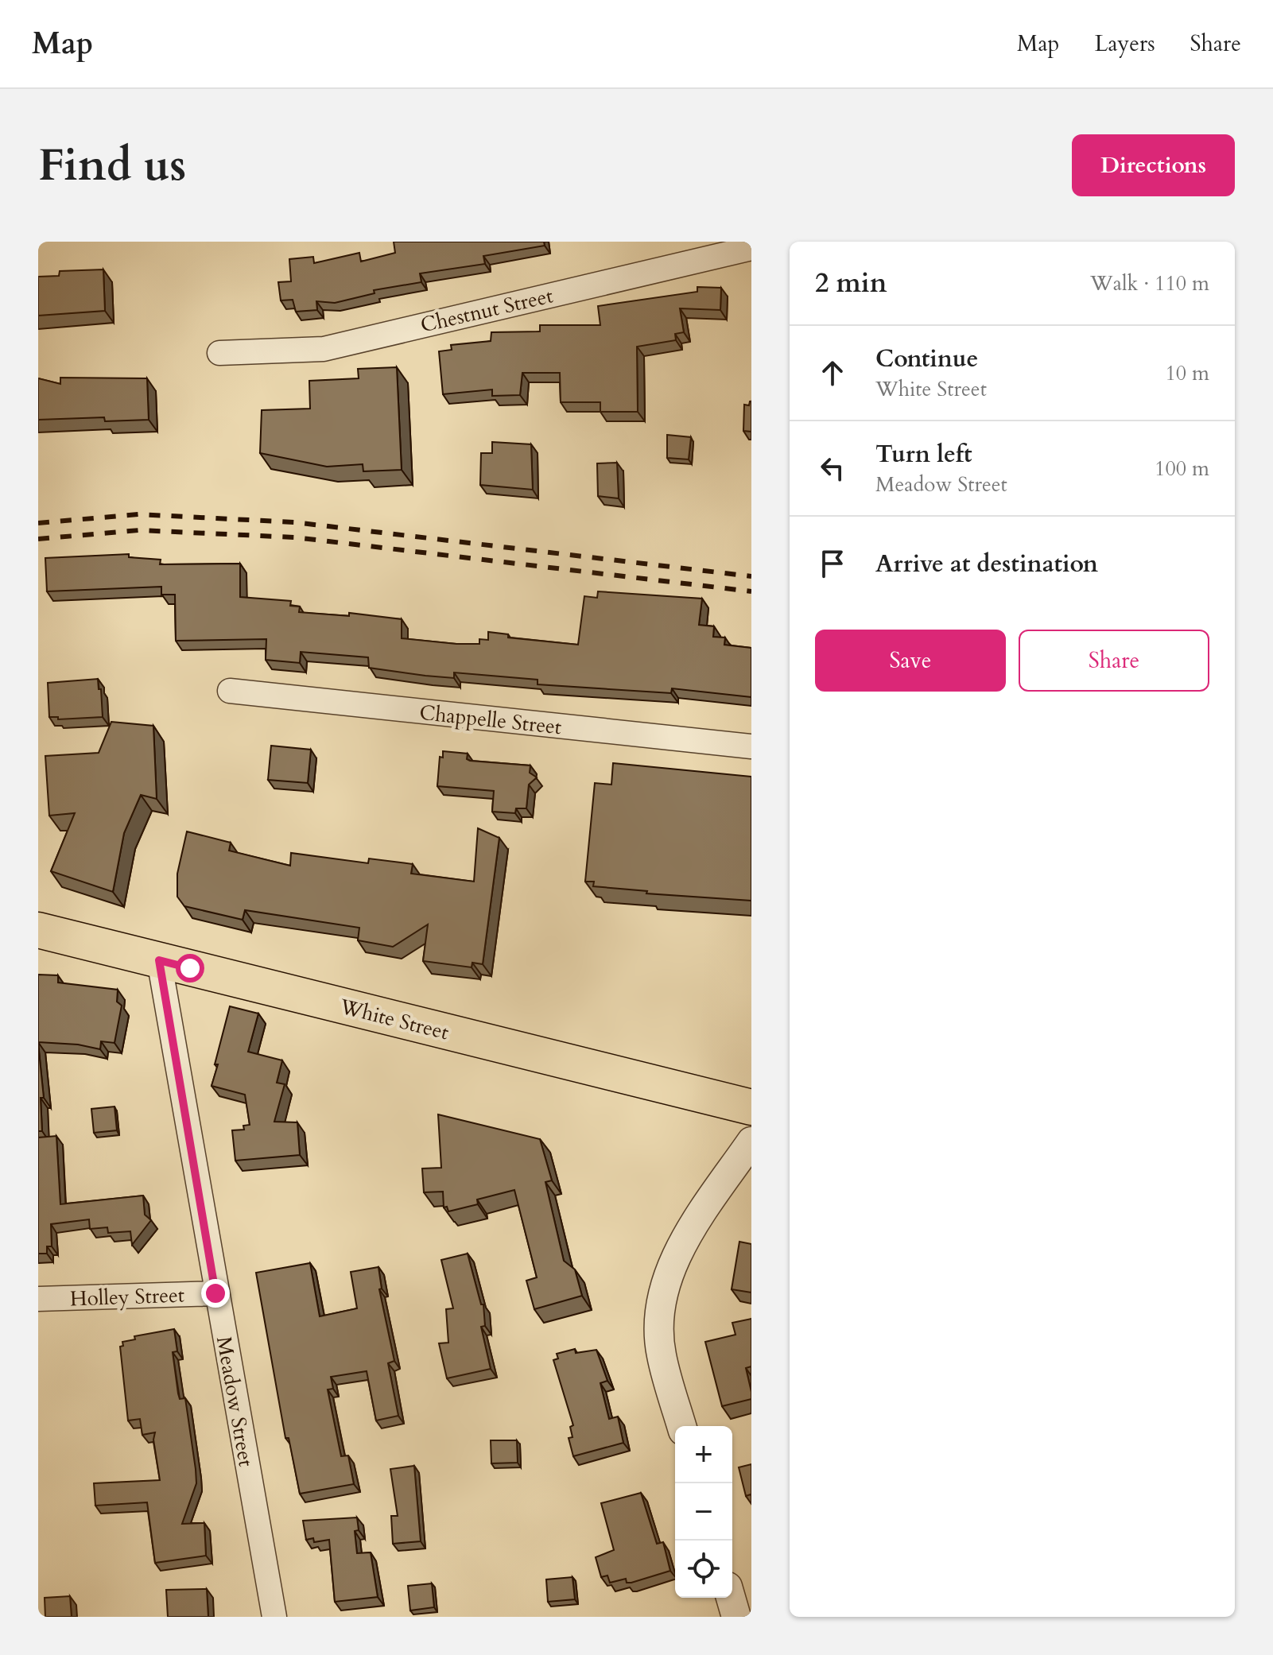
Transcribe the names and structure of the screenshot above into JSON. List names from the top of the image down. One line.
{"streets":{"main road":["White Street"],"street":["Chestnut Street","Chappelle Street","Holley Street","Meadow Street"]},"crossings":[["White Street","Meadow Street"],["Holley Street","Meadow Street"]],"page":{"header":"Map","nav":["Map","Layers","Share"],"buttons":["Directions",["Save","Share"]],"title":"Find us","heading":["2 min","Walk · 110 m"],"list":[["Continue","White Street","10 m"],["Turn left","Meadow Street","100 m"],"Arrive at destination"],"map_buttons":["+","−"]}}
